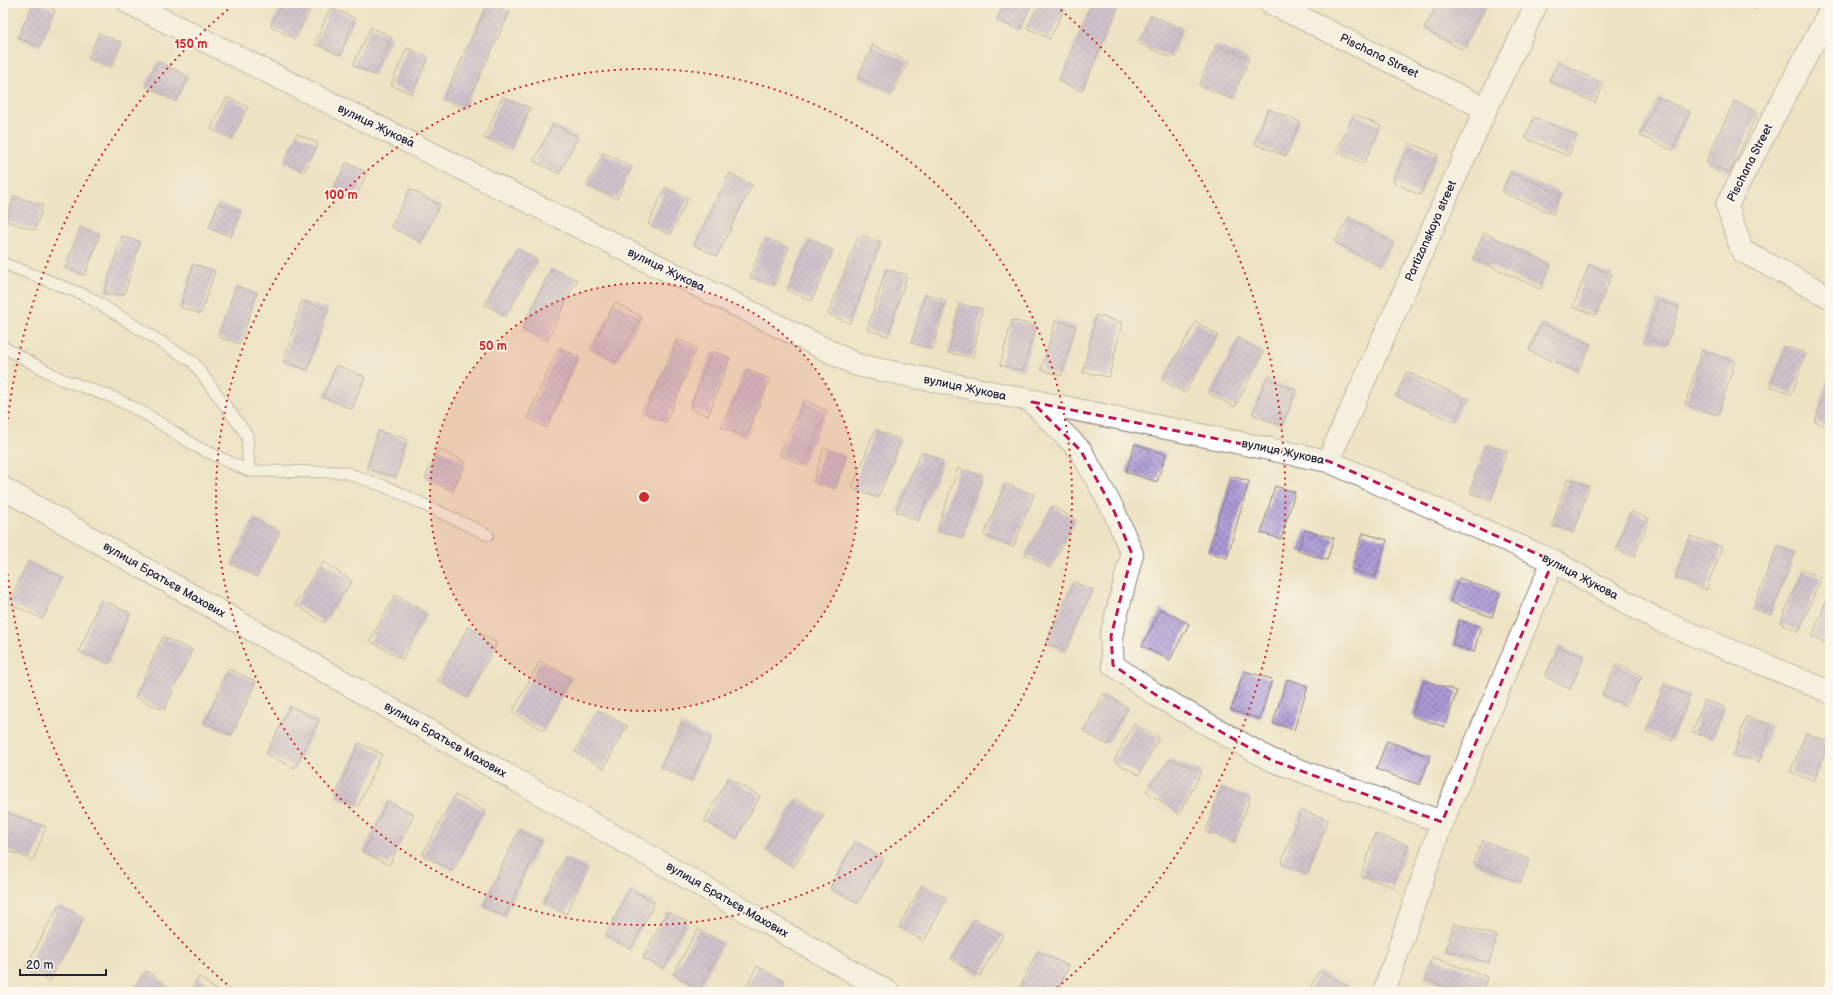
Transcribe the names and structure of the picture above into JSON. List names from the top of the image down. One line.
{"streets":{"street":["Pischana Street","вулиця Жукова","Partizanskaya street","вулиця Братьєв Махових"]},"crossings":[["Pischana Street","Partizanskaya street"],["вулиця Жукова","Partizanskaya street"]],"scale_bar":"20 m","rings":["150 m","100 m","50 m"]}
